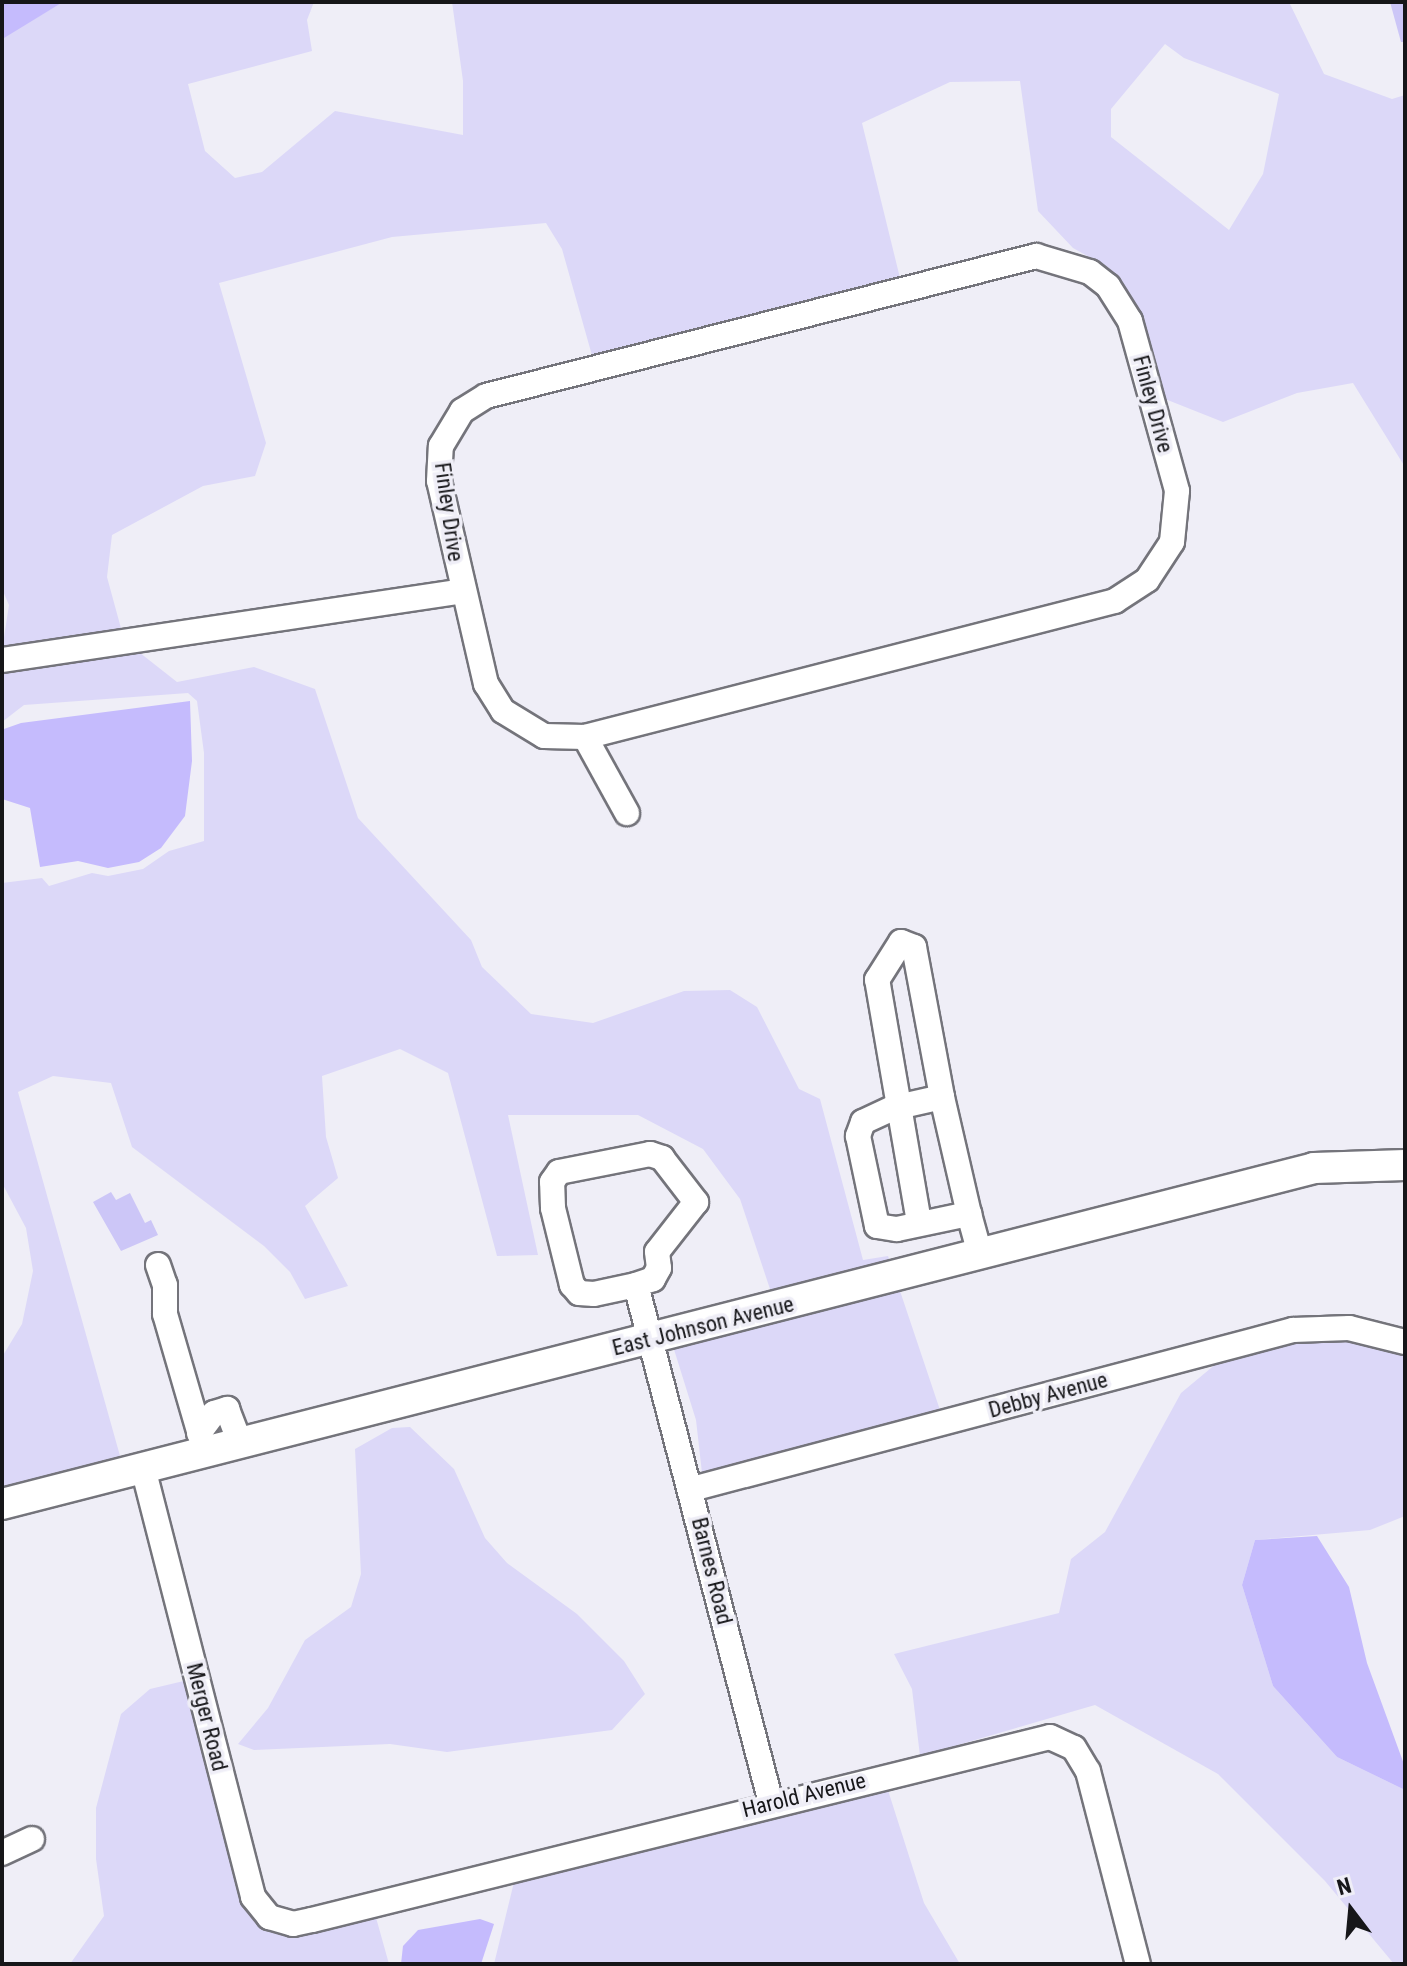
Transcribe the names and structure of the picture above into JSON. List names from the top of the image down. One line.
{"streets":{"main road":["East Johnson Avenue"],"street":["Finley Drive","Debby Avenue","Barnes Road","Merger Road","Harold Avenue"]},"crossings":[["East Johnson Avenue","Barnes Road"],["East Johnson Avenue","Merger Road"],["Debby Avenue","Barnes Road"],["Barnes Road","Harold Avenue"],["Merger Road","Harold Avenue"]],"north":"top"}
